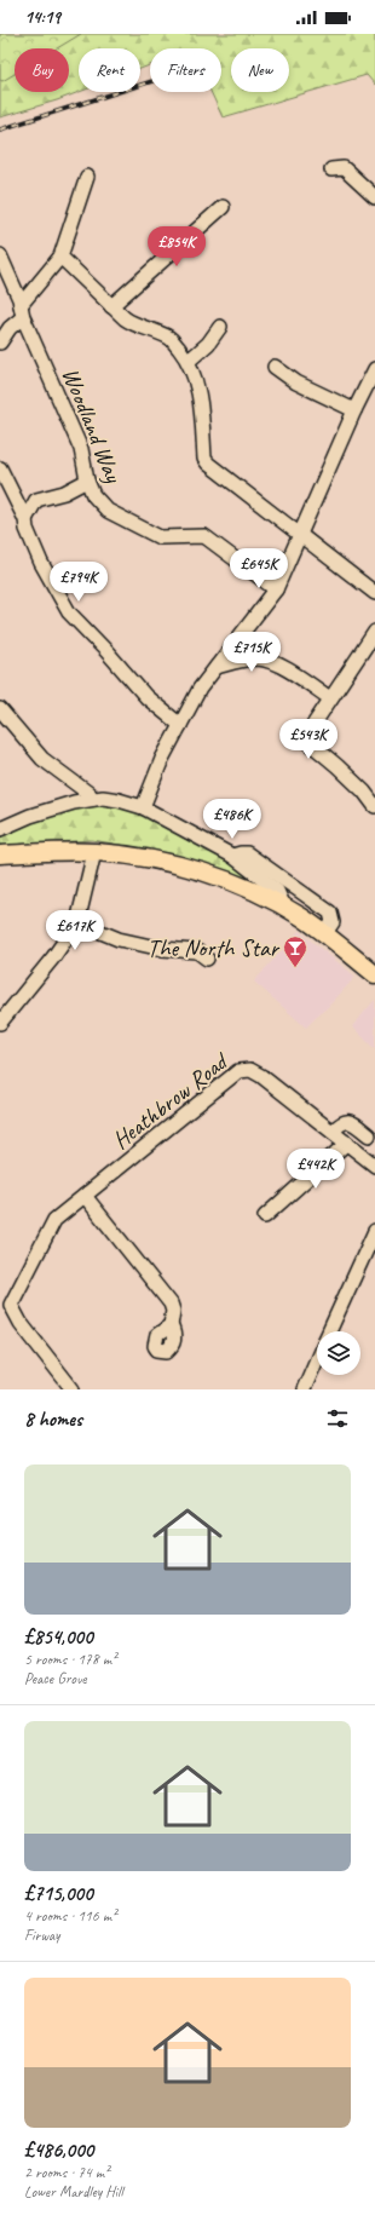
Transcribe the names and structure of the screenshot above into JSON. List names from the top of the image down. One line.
{"streets":{"street":["Woodland Way","Heathbrow Road"]},"places":{"bar":["The North Star"]},"page":{"status":"14:19","chip":["Buy","Rent","Filters","New"],"price":["£854K","£645K","£794K","£715K","£543K","£486K","£617K","£442K"],"heading":"8 homes","list":[{"name":"£854,000","note":"5 rooms · 178 m² · Peace Grove"},{"name":"£715,000","note":"4 rooms · 116 m² · Firway"},{"name":"£486,000","note":"2 rooms · 74 m² · Lower Mardley Hill"}]}}
